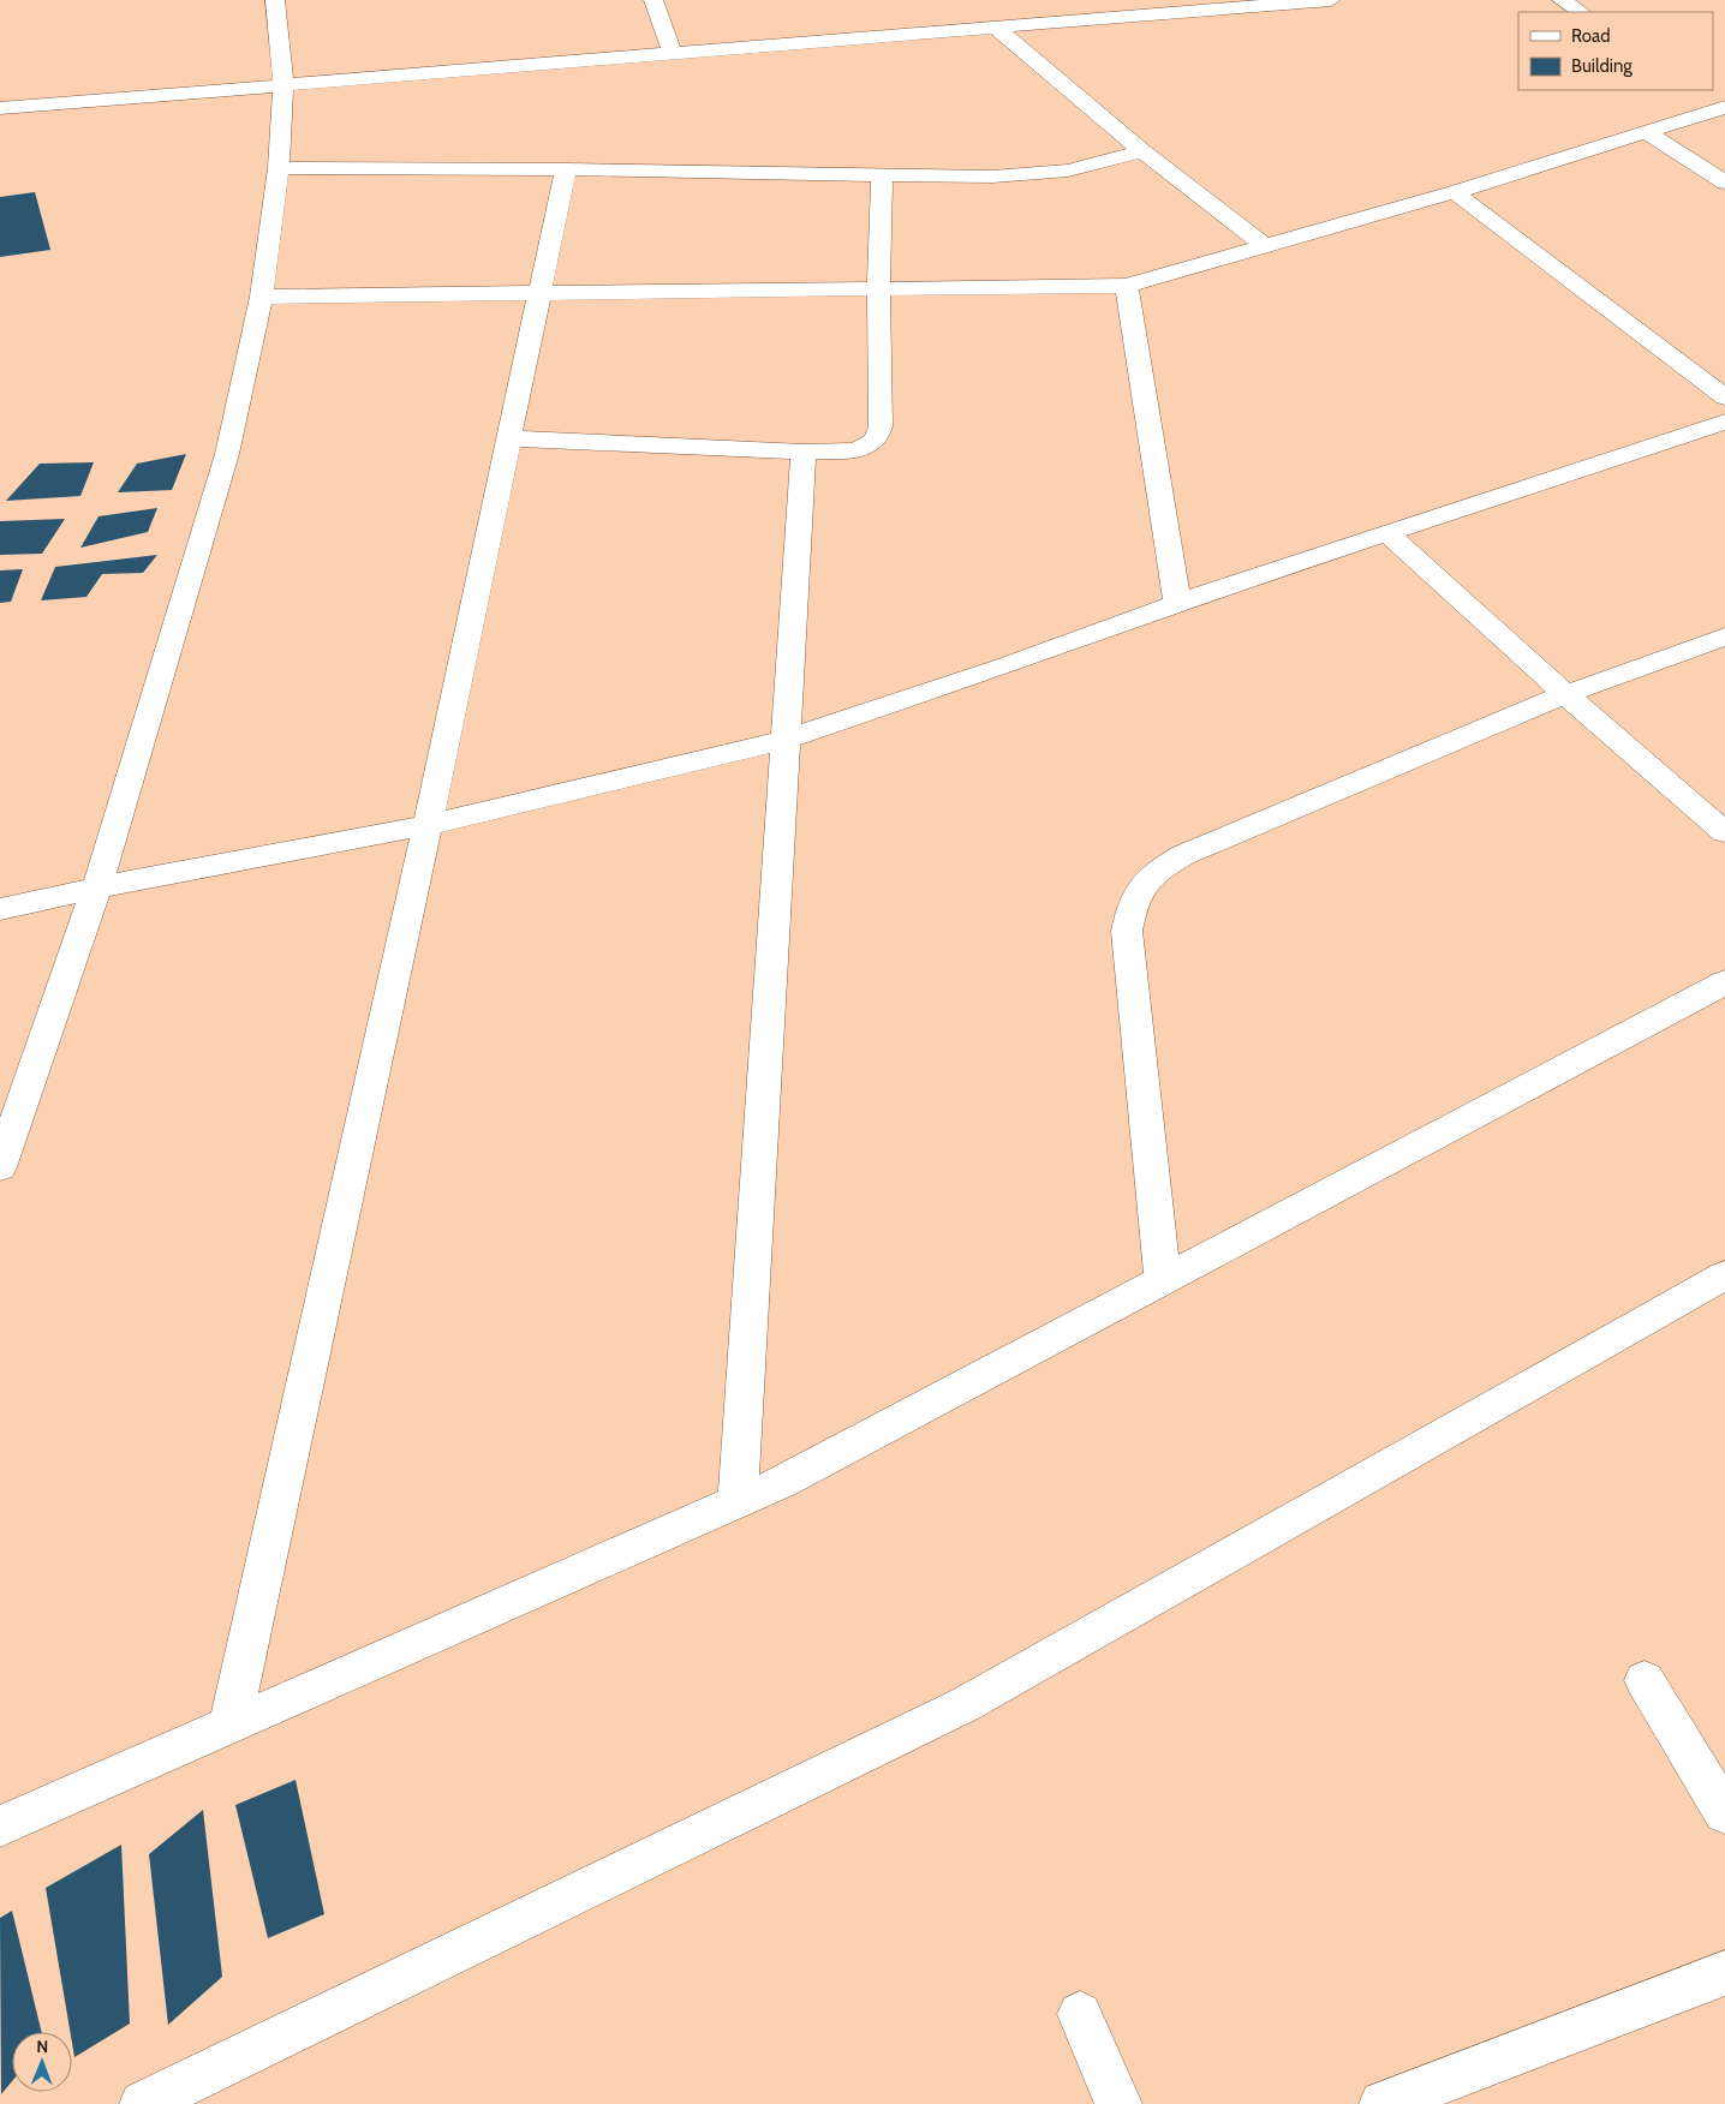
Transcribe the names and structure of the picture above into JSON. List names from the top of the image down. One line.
{"legend":["Road","Building"],"north":"top"}
